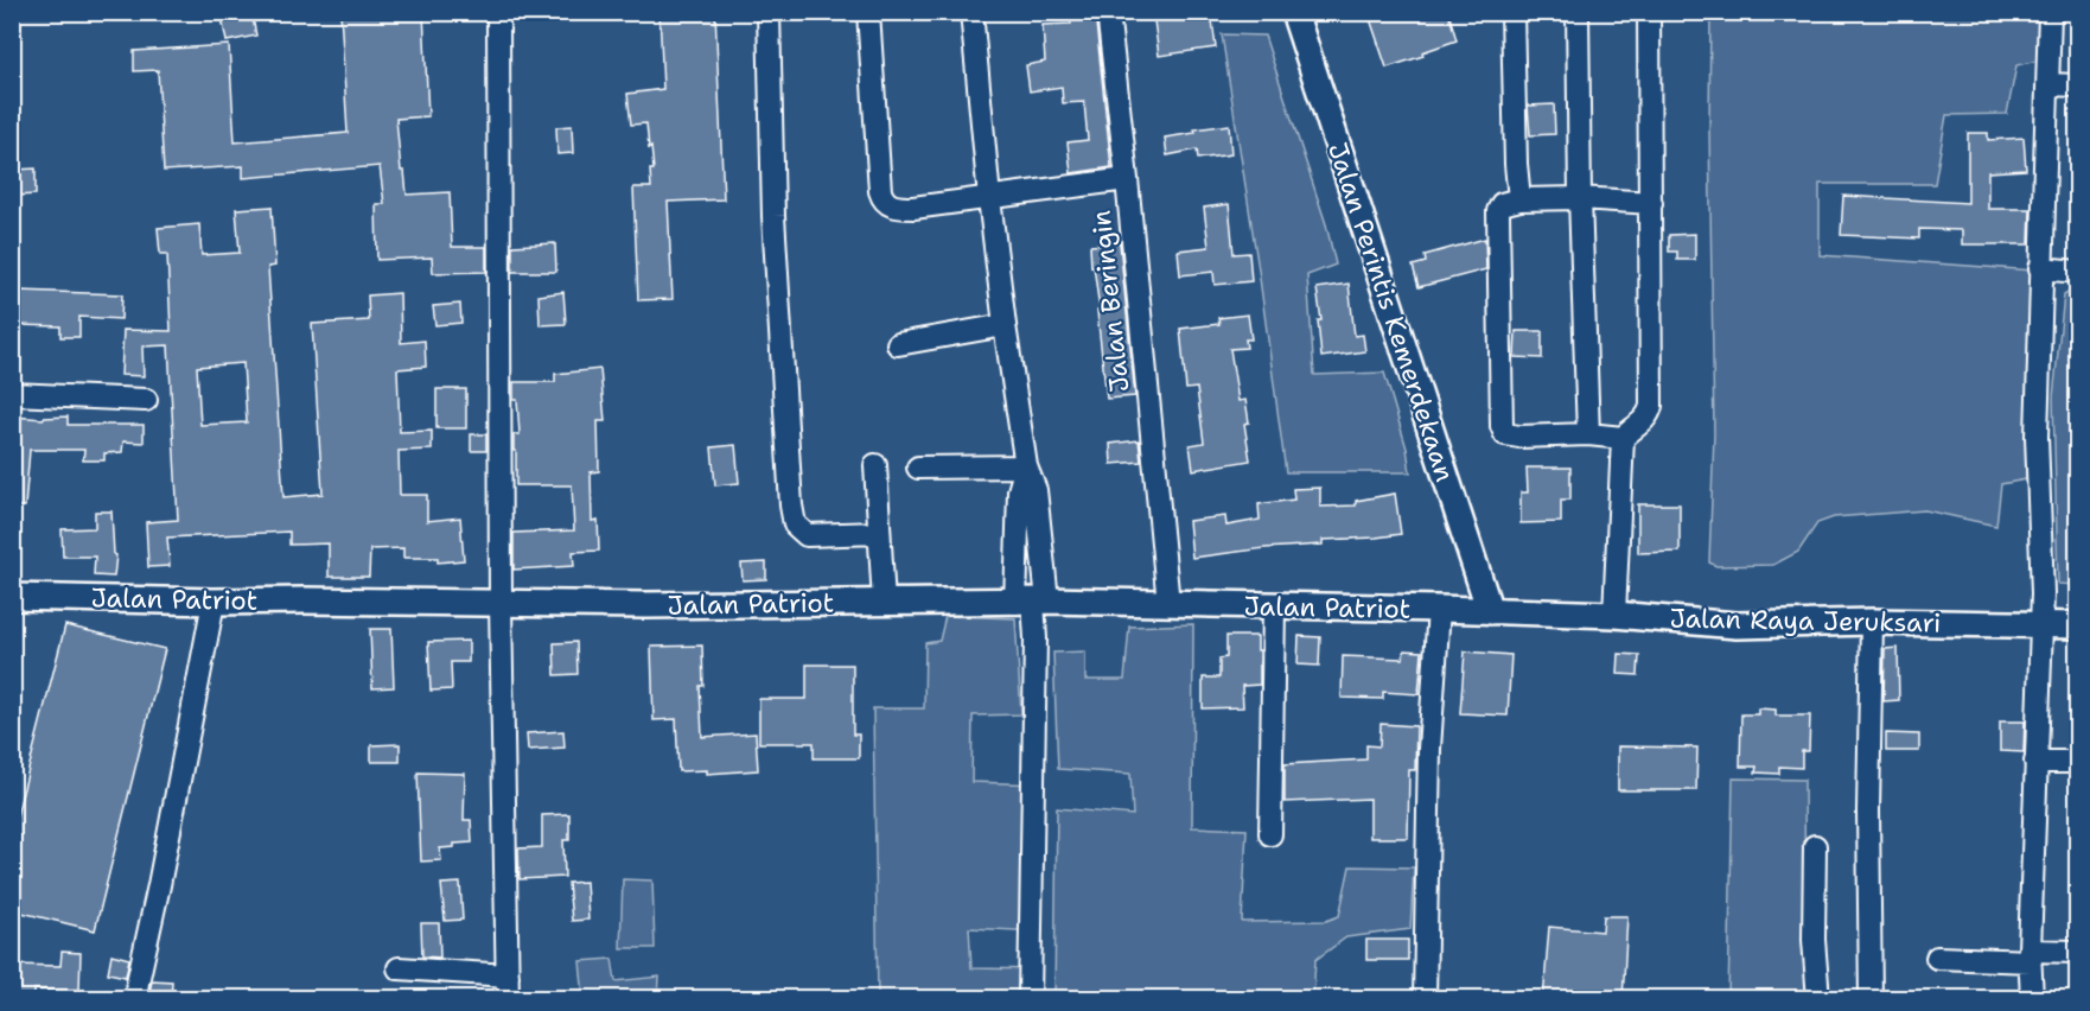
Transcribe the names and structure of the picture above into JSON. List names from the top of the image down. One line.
{"streets":{"street":["Jalan Beringin","Jalan Perintis Kemerdekaan","Jalan Patriot","Jalan Raya Jeruksari"]},"crossings":[["Jalan Beringin","Jalan Patriot"],["Jalan Perintis Kemerdekaan","Jalan Patriot"],["Jalan Perintis Kemerdekaan","Jalan Raya Jeruksari"],["Jalan Patriot","Jalan Raya Jeruksari"]]}
